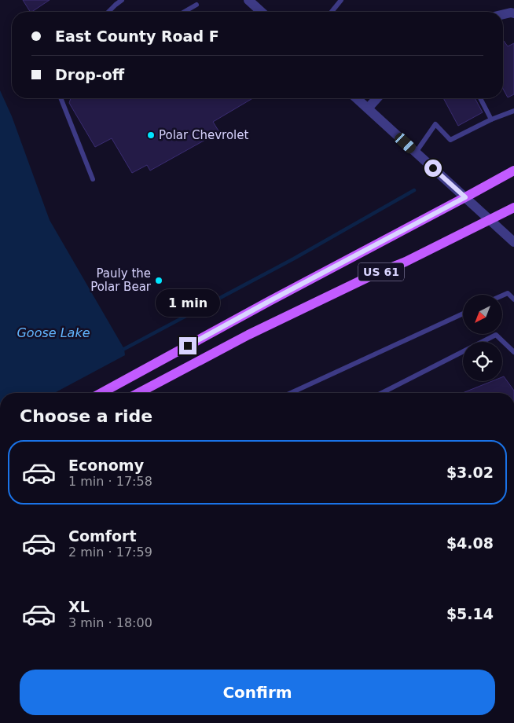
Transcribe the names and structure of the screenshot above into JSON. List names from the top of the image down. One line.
{"streets":{"main road":["US 61"]},"water":["Goose Lake"],"places":["Polar Chevrolet","Pauly the Polar Bear"],"north":"bottom left","page":{"banner":["East County Road F","Drop-off"],"bubble":"1 min","heading":"Choose a ride","list":[{"name":"Economy","note":"1 min · 17:58","value":"$3.02"},{"name":"Comfort","note":"2 min · 17:59","value":"$4.08"},{"name":"XL","note":"3 min · 18:00","value":"$5.14"}],"buttons":"Confirm"}}
